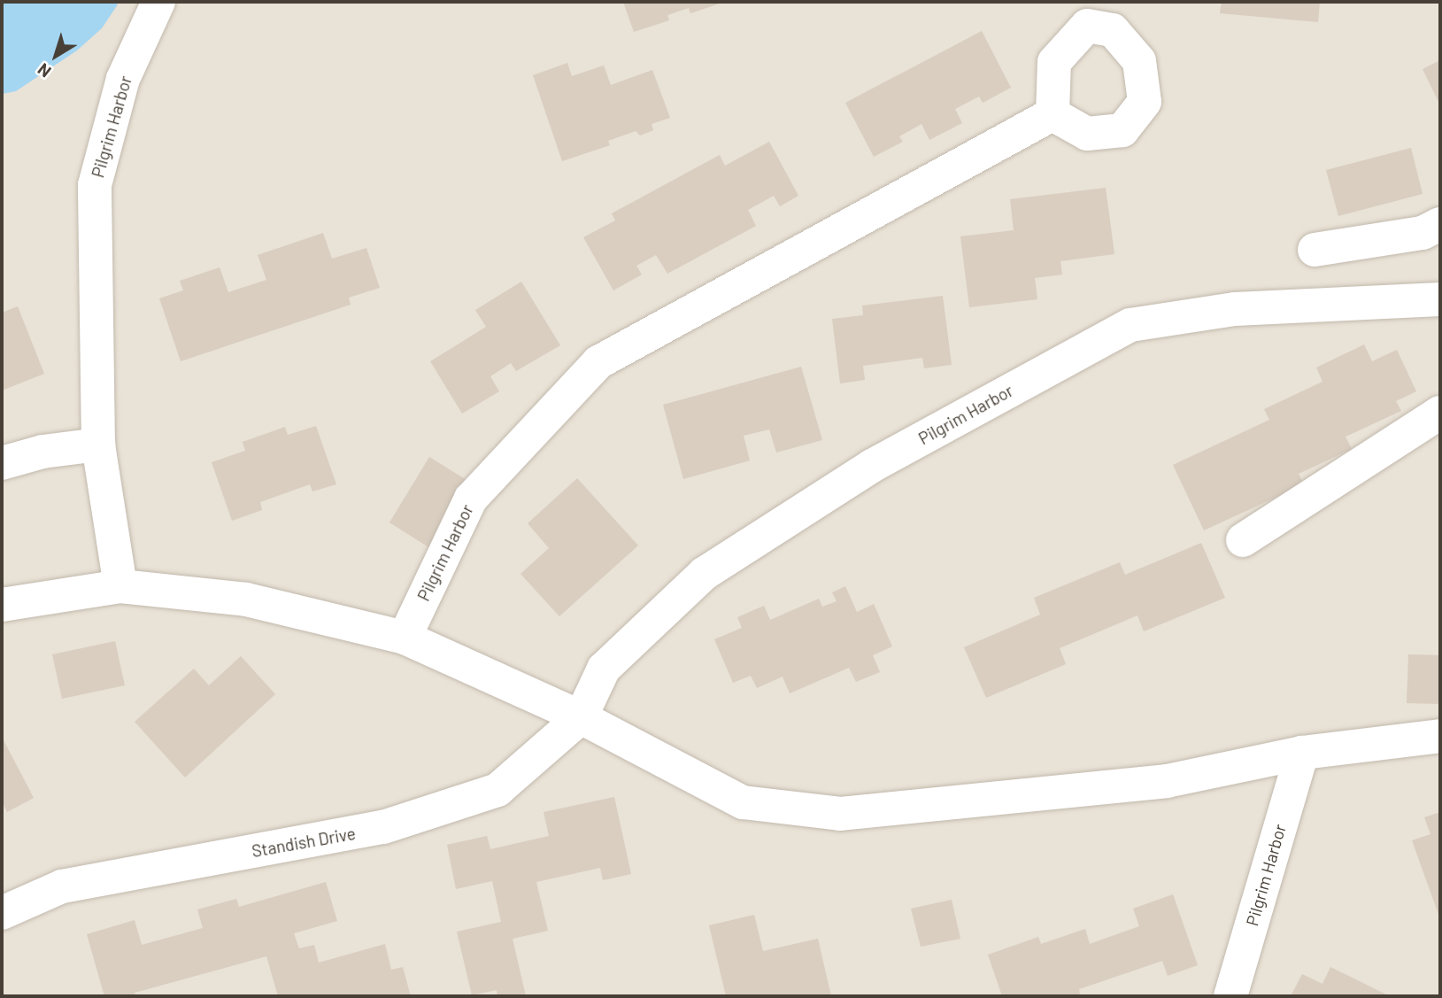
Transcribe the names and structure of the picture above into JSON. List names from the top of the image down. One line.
{"streets":{"street":["Pilgrim Harbor","Standish Drive"]},"crossings":[["Pilgrim Harbor","Standish Drive"]],"north":"bottom left"}
